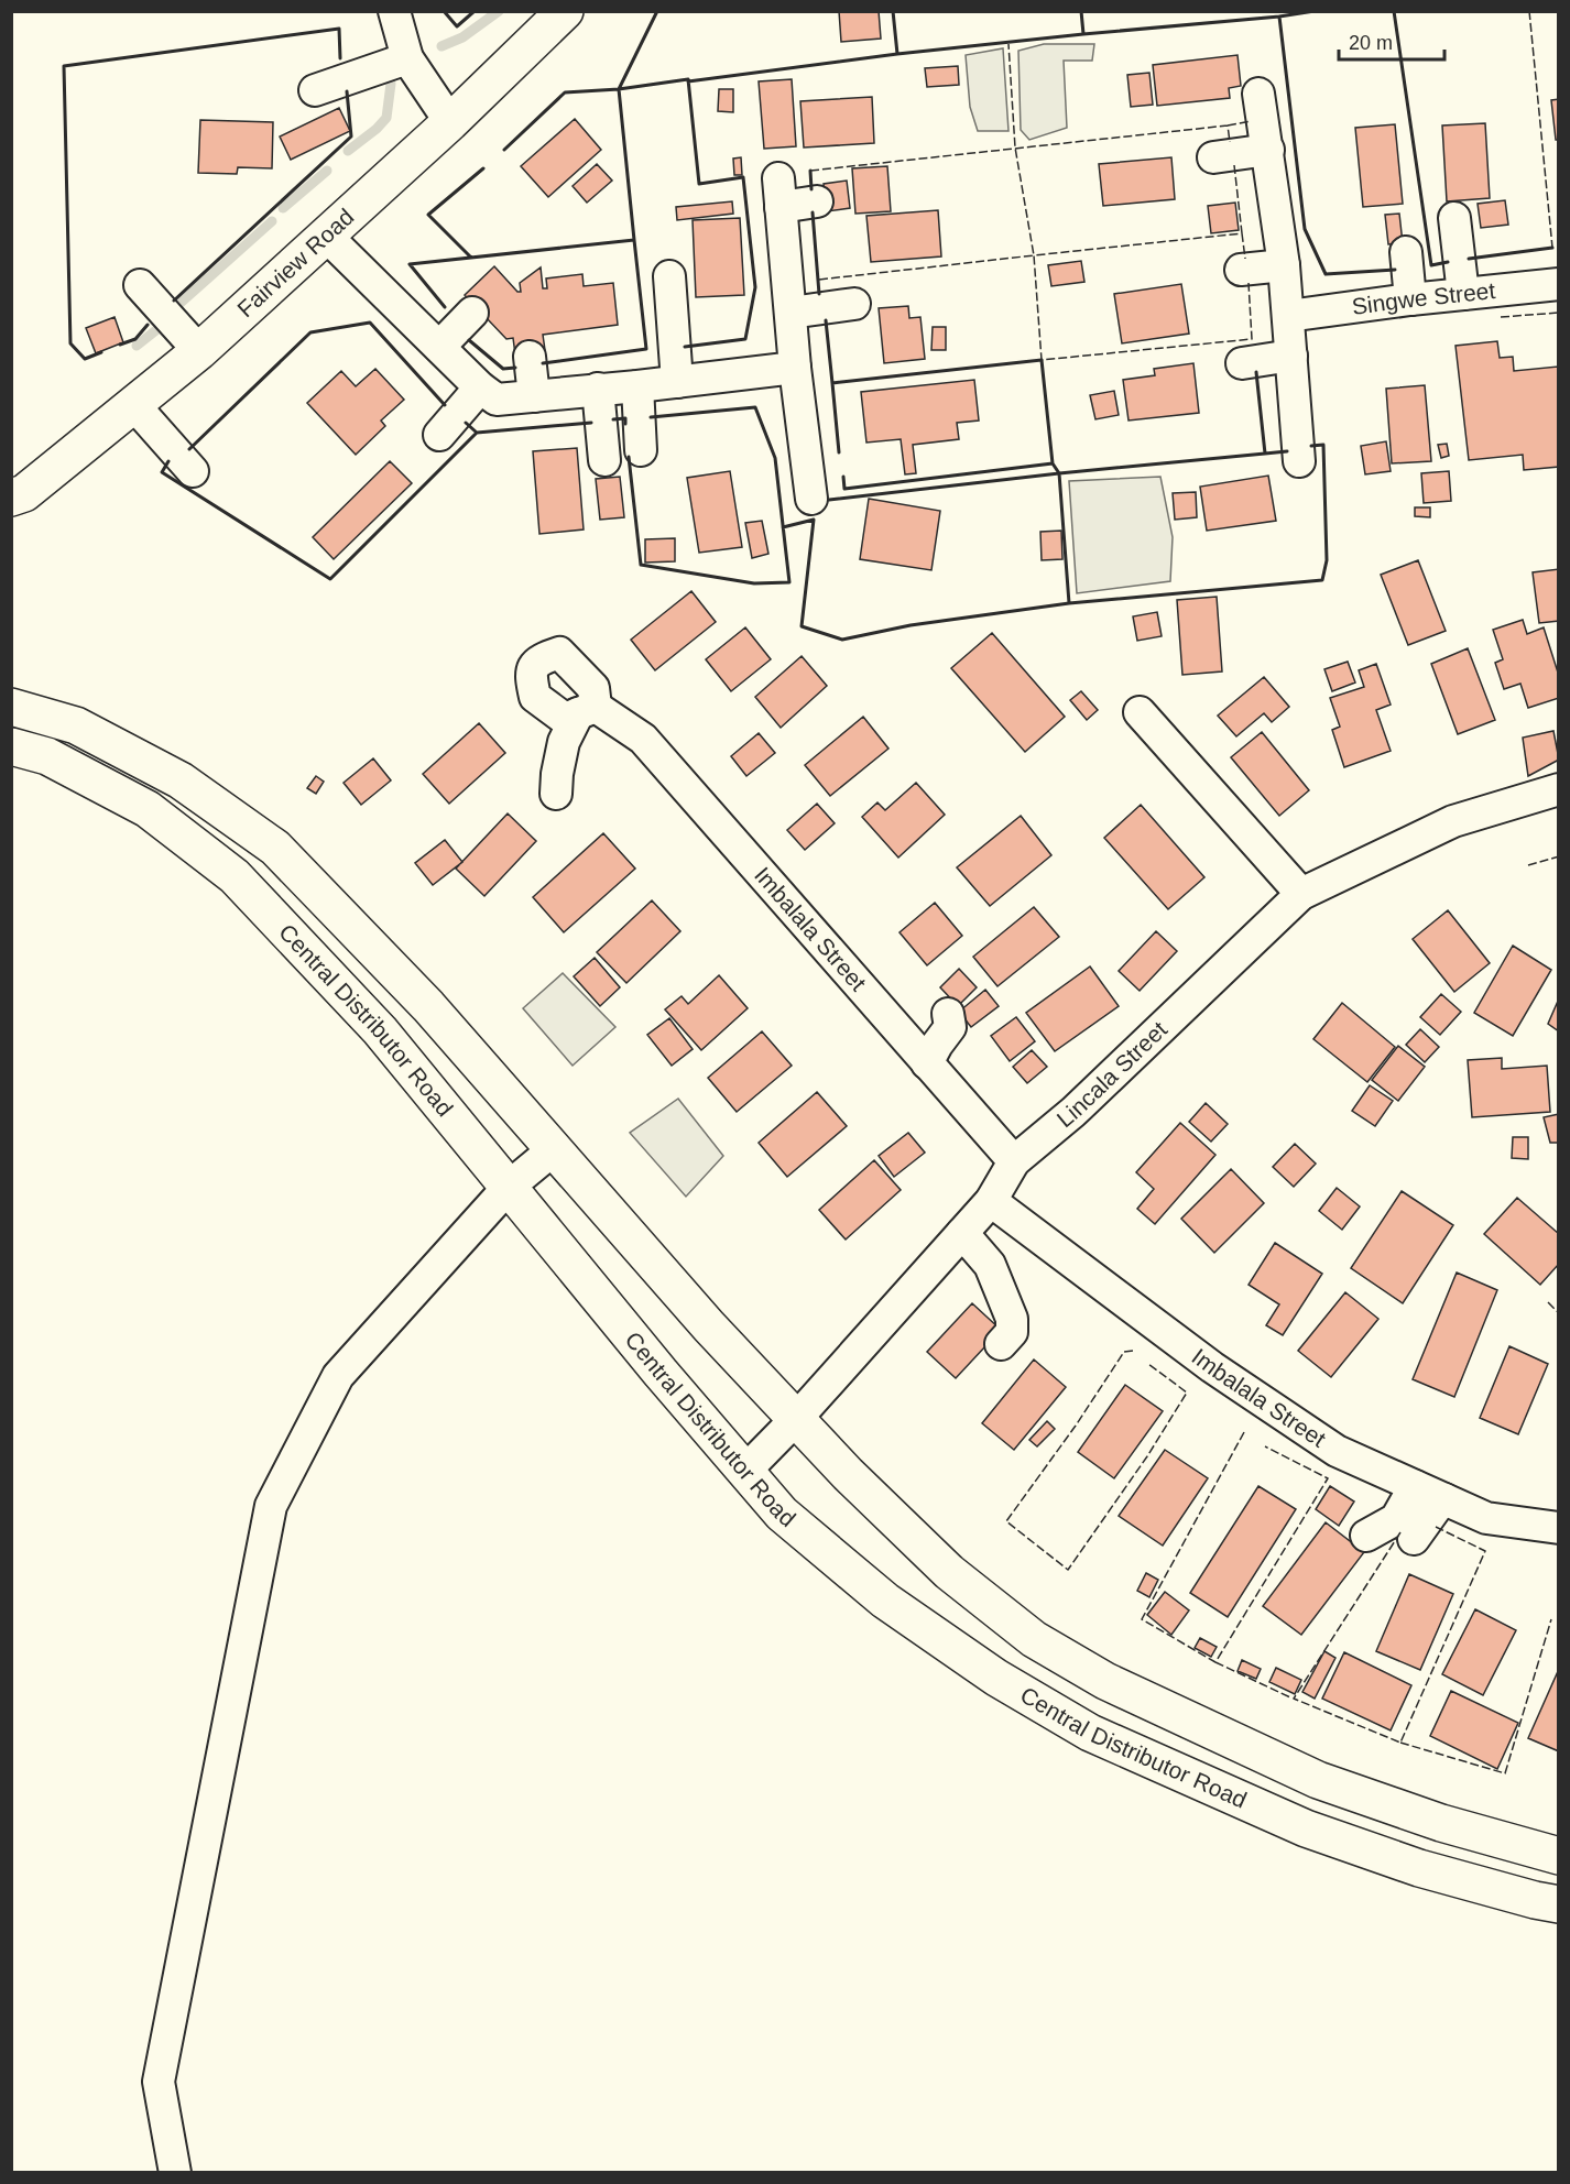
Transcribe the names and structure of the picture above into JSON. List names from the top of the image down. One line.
{"streets":{"main road":["Fairview Road","Central Distributor Road"],"street":["Singwe Street","Imbalala Street","Lincala Street"]},"crossings":[["Imbalala Street","Lincala Street"],["Central Distributor Road","Lincala Street"]],"scale_bar":"20 m"}
